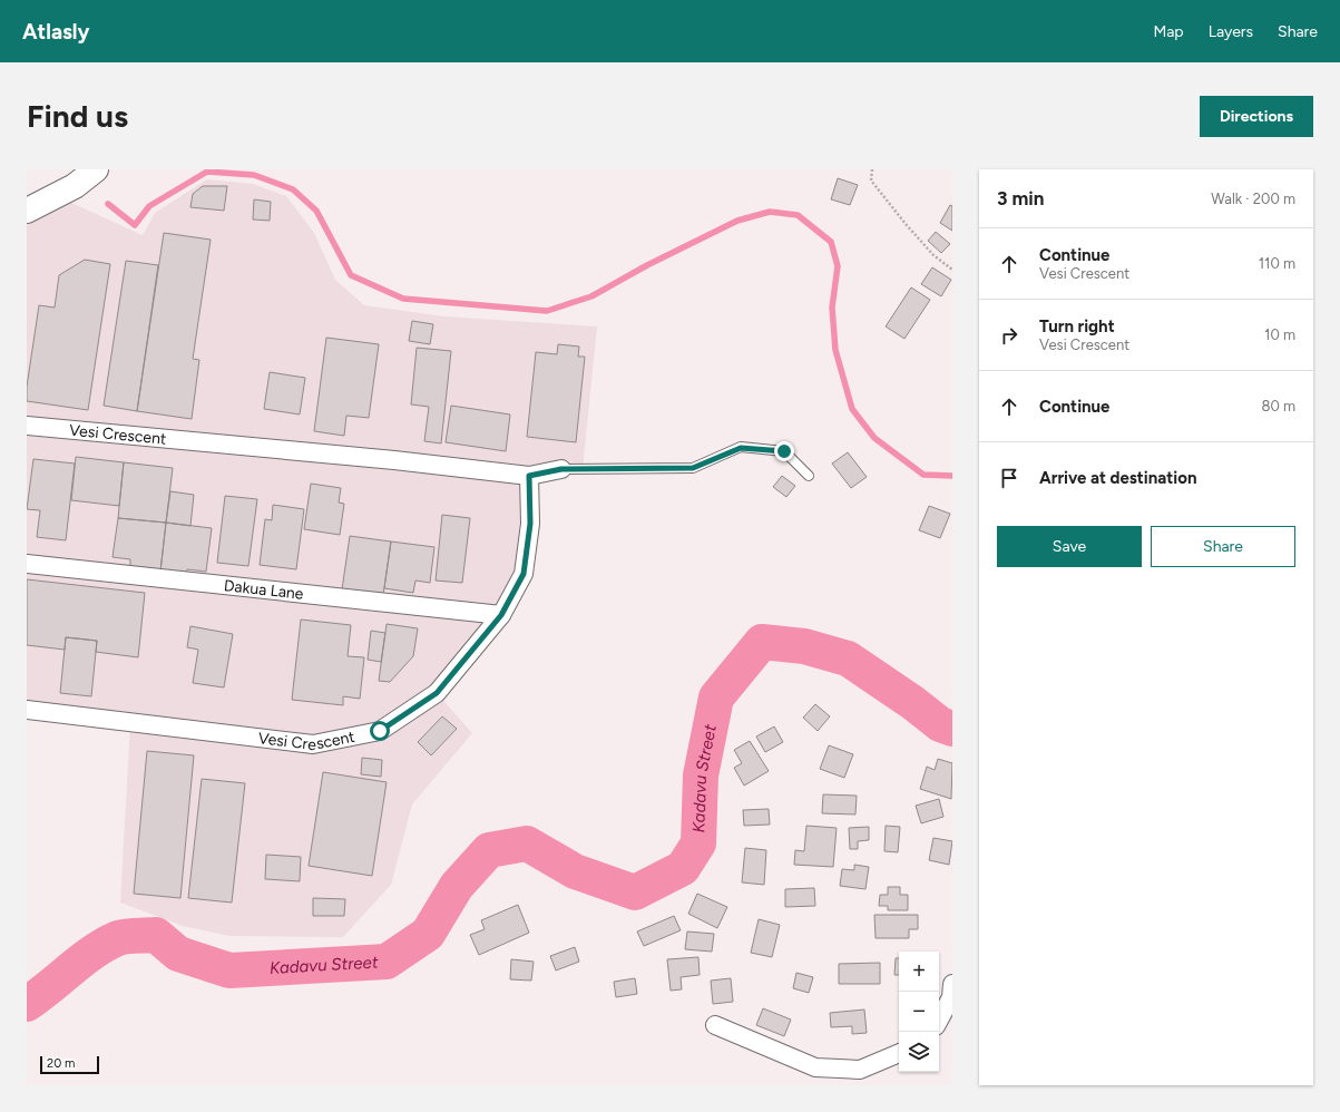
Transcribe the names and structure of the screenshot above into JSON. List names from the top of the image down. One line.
{"streets":{"street":["Vesi Crescent","Dakua Lane"]},"crossings":[["Vesi Crescent","Dakua Lane"]],"water":["Kadavu Street"],"scale_bar":"20 m","page":{"header":"Atlasly","nav":["Map","Layers","Share"],"buttons":["Directions",["Save","Share"]],"title":"Find us","heading":["3 min","Walk · 200 m"],"list":[["Continue","Vesi Crescent","110 m"],["Turn right","Vesi Crescent","10 m"],["Continue","80 m"],"Arrive at destination"],"map_buttons":["+","−"],"scale":"20 m"}}
